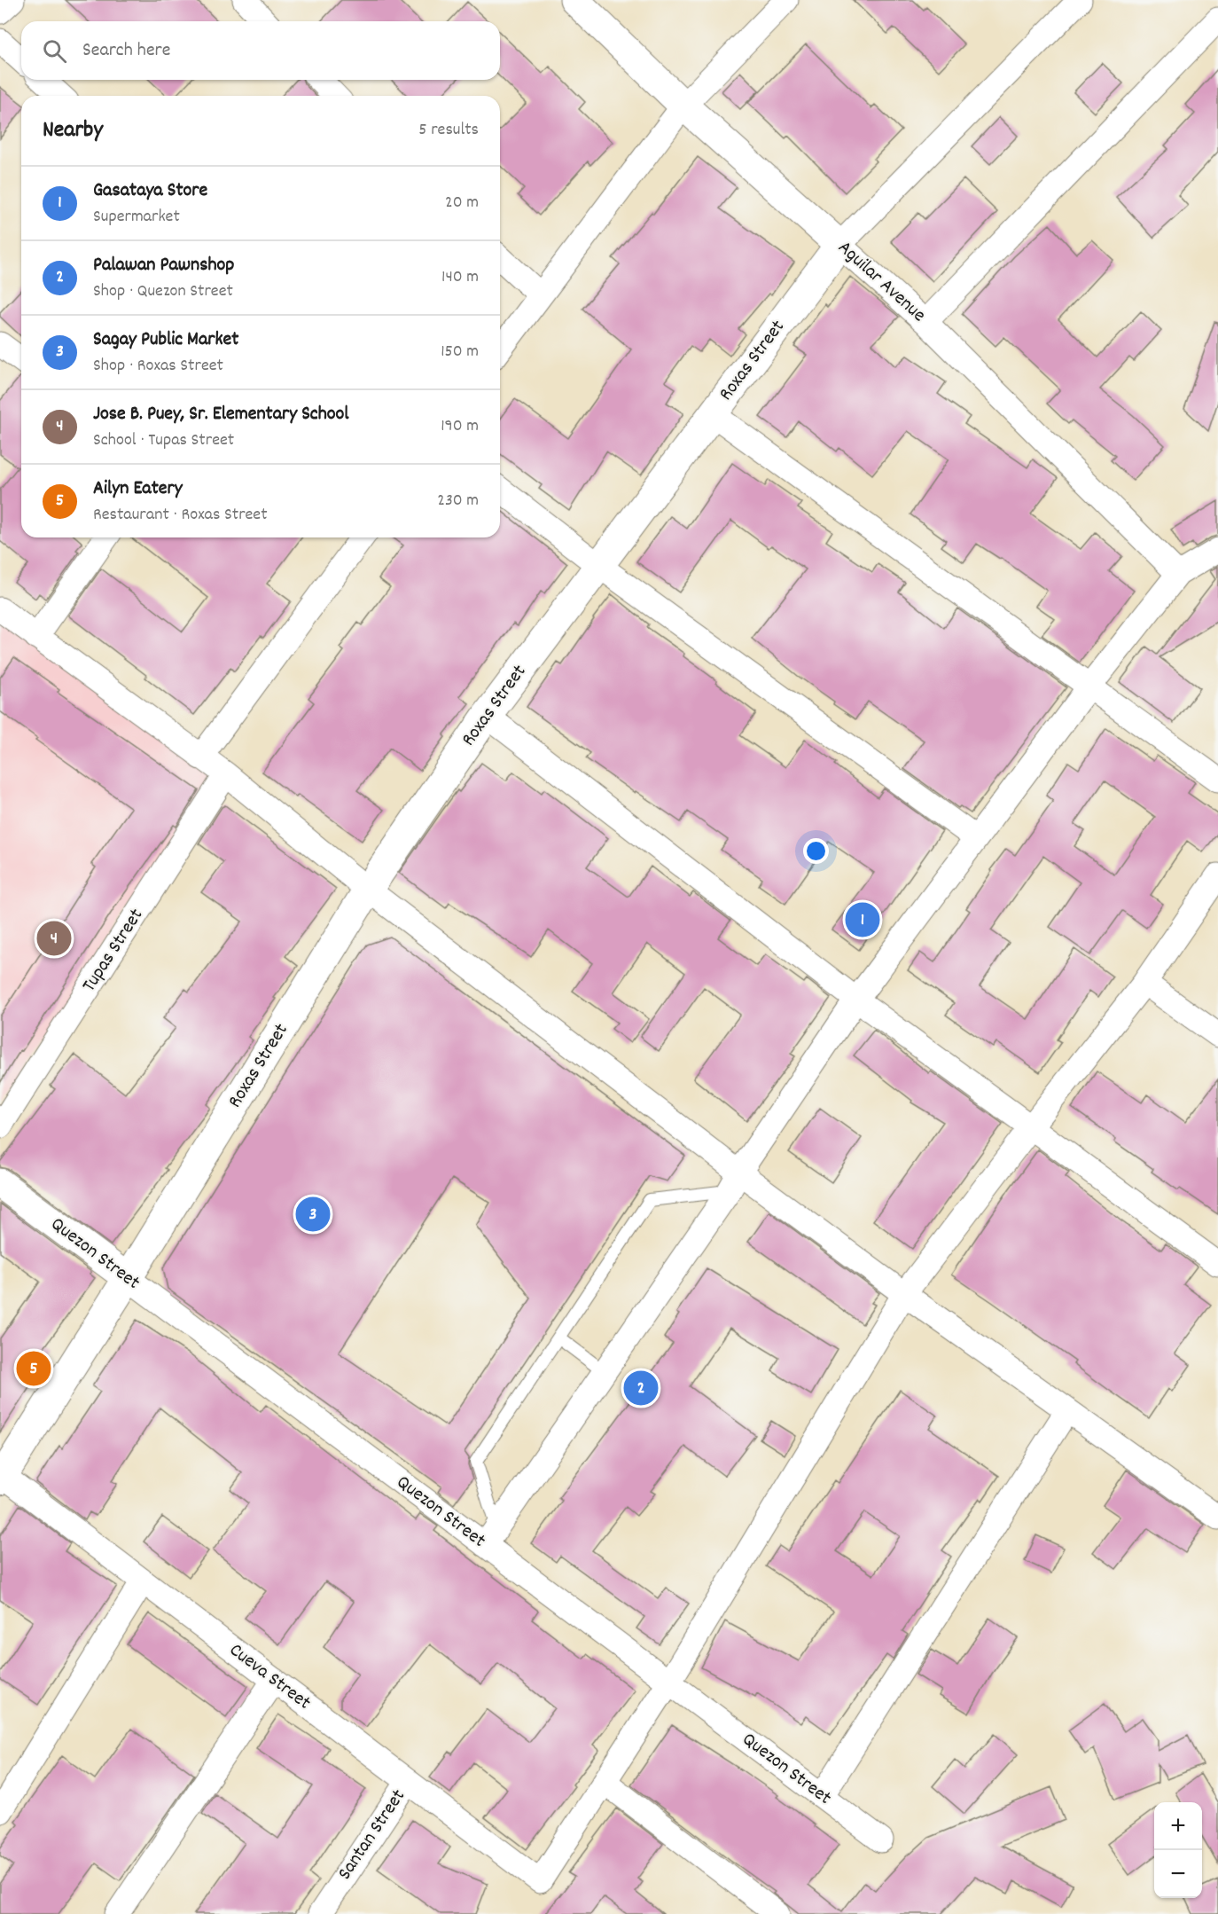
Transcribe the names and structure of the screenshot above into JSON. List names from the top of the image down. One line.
{"streets":{"street":["Aguilar Avenue","Roxas Street","Tupas Street","Quezon Street","Cueva Street","Santan Street"]},"crossings":[["Aguilar Avenue","Roxas Street"],["Roxas Street","Quezon Street"],["Roxas Street","Cueva Street"],["Cueva Street","Santan Street"]],"page":{"search":"Search here","heading":["Nearby","5 results"],"list":[{"mark":"1","name":"Gasataya Store","note":"Supermarket","value":"20 m"},{"mark":"2","name":"Palawan Pawnshop","note":"Shop · Quezon Street","value":"140 m"},{"mark":"3","name":"Sagay Public Market","note":"Shop · Roxas Street","value":"150 m"},{"mark":"4","name":"Jose B. Puey, Sr. Elementary School","note":"School · Tupas Street","value":"190 m"},{"mark":"5","name":"Ailyn Eatery","note":"Restaurant · Roxas Street","value":"230 m"}],"pins":["1","4","3","5","2"],"map_buttons":["+","−"]}}
